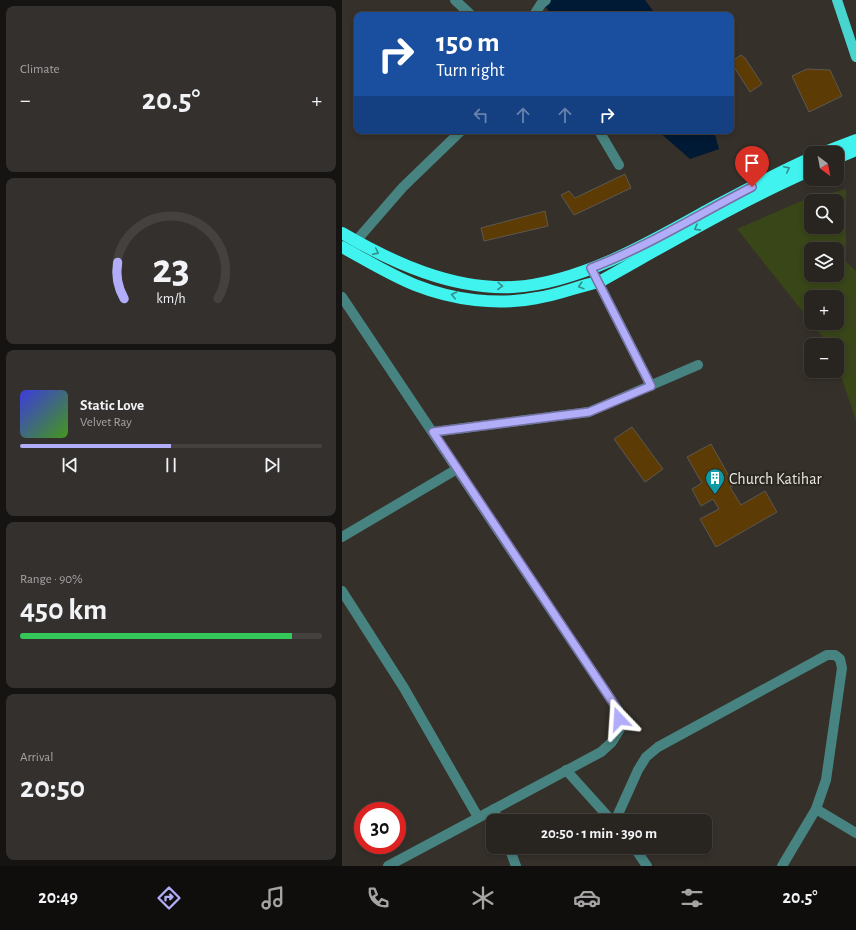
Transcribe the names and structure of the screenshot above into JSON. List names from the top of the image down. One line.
{"places":{"building":["Church Katihar"]},"north":"bottom right","page":{"tile":["Climate",["Range · 90%","450 km"],["Arrival","20:50"]],"turn":["150 m","Turn right"],"heat":["−","20.5°","+"],"map_buttons":["+","−"],"song":["Static Love","Velvet Ray"],"limit":"30","trip":"20:50 · 1 min · 390 m","tabs":["20:49","20.5°"],"gauge":["23","km/h"]}}
